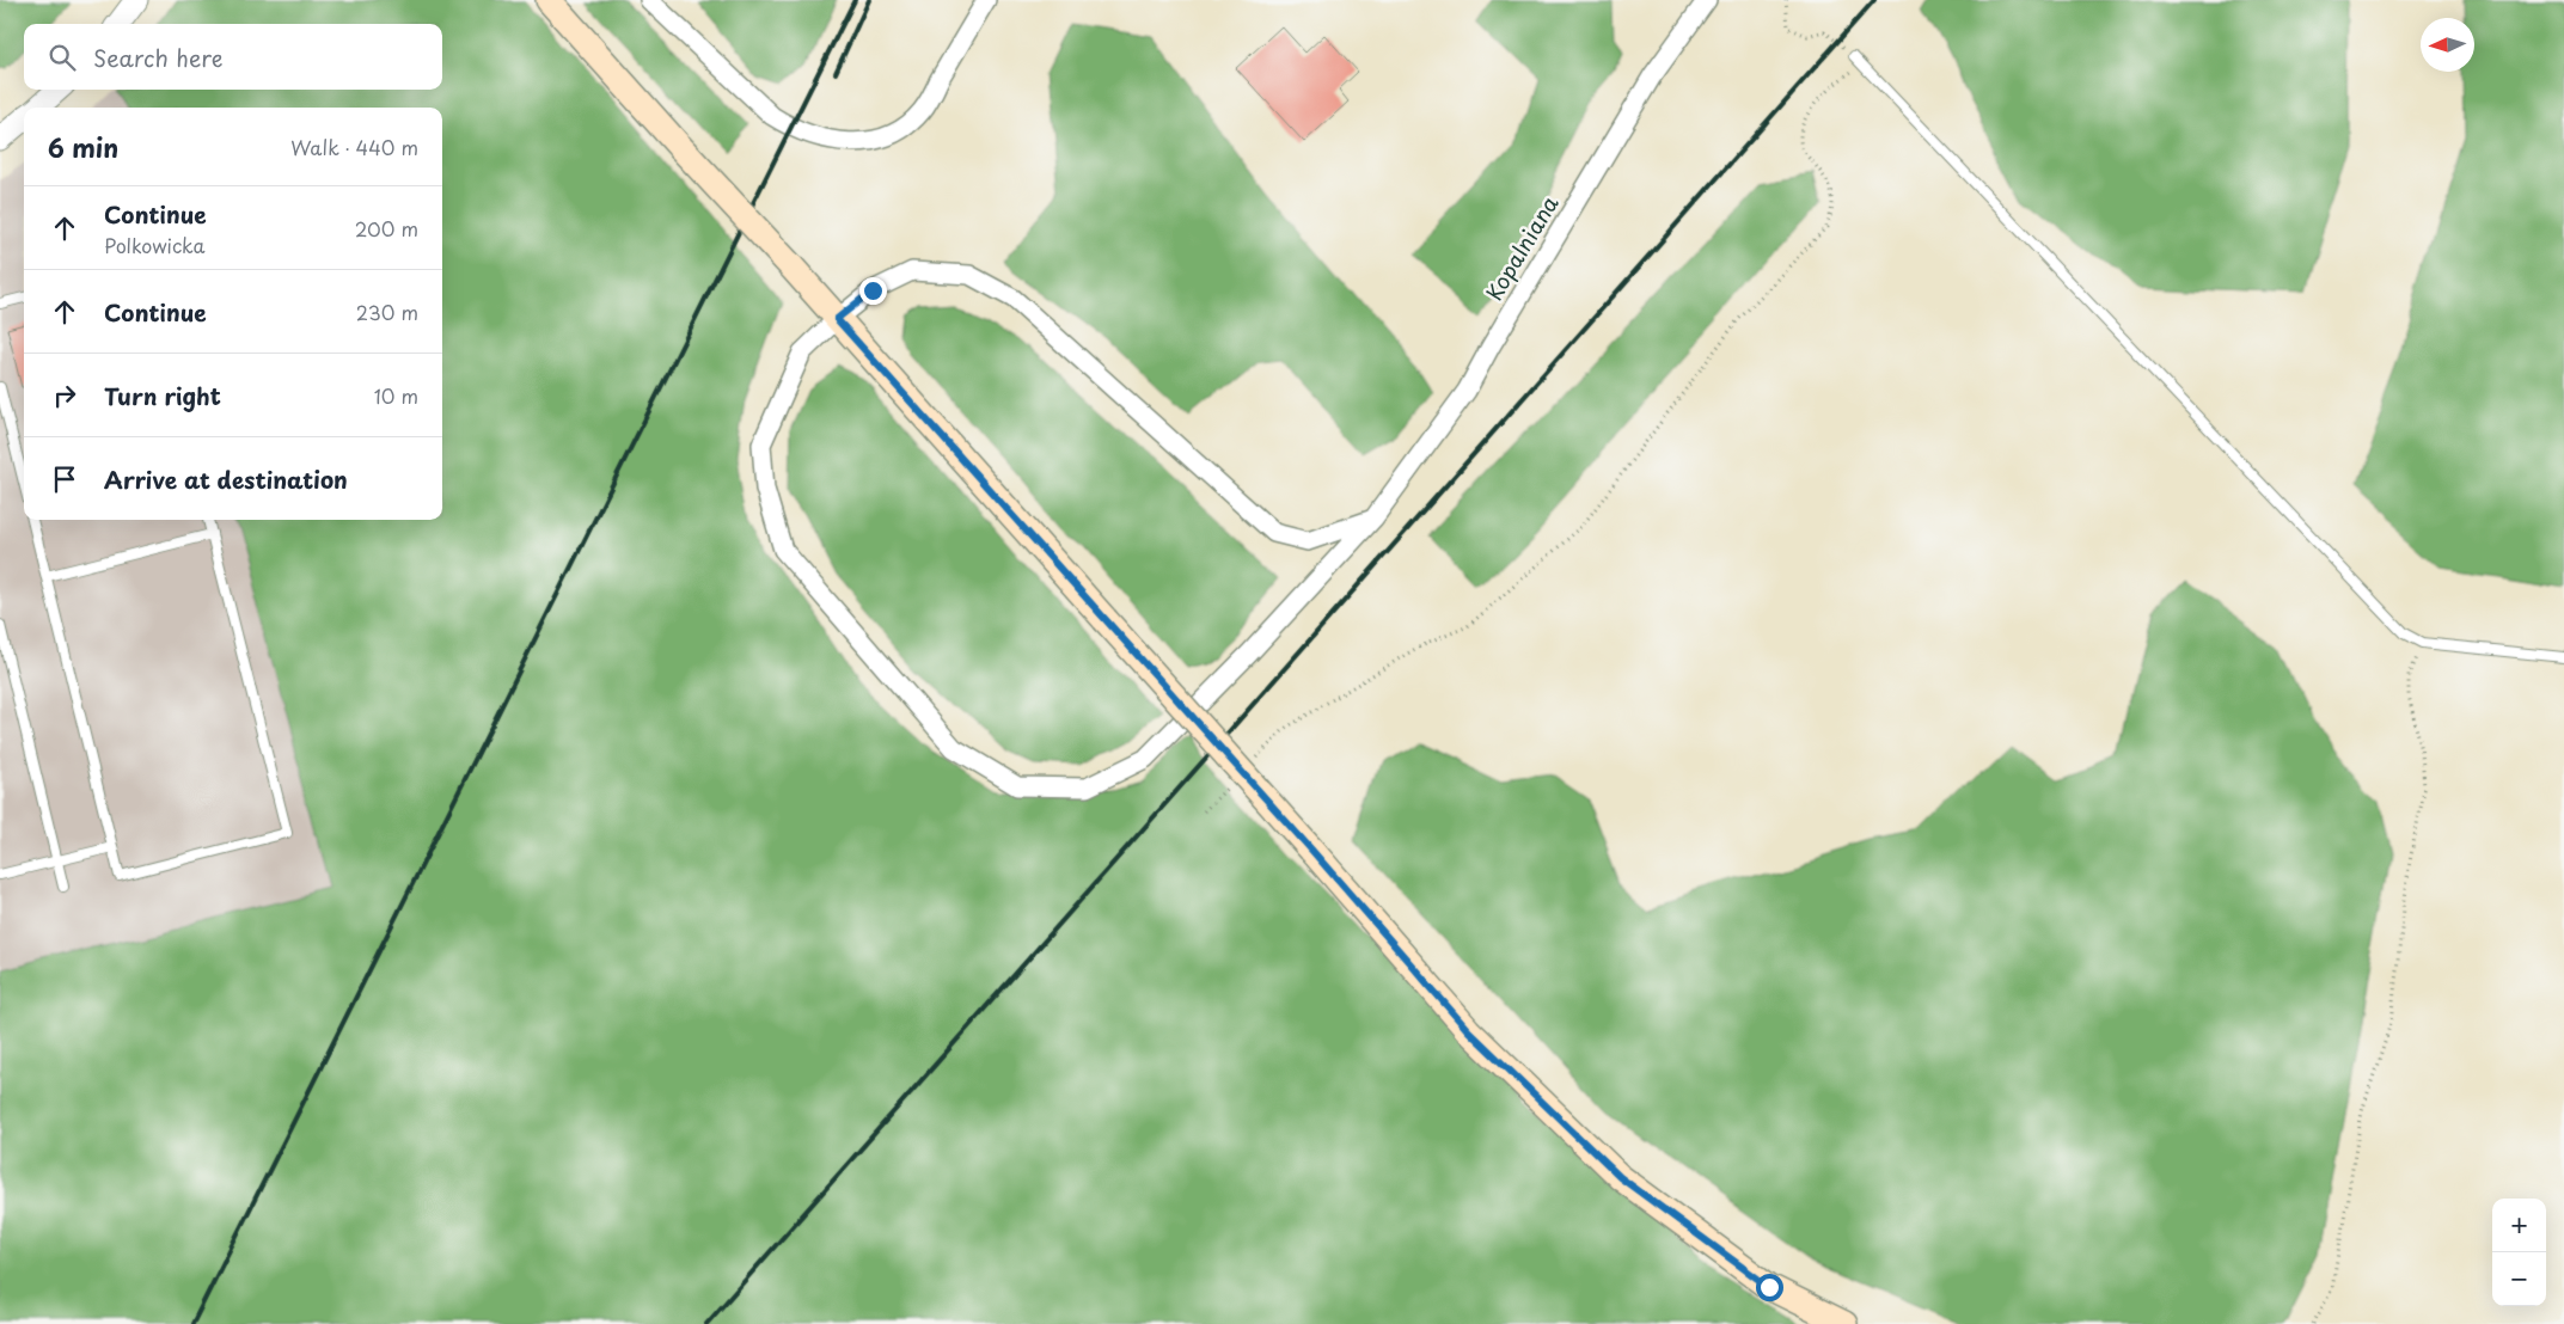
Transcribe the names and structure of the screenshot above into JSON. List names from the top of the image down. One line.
{"streets":{"street":["Kopalniana"]},"north":"left","page":{"search":"Search here","heading":["6 min","Walk · 440 m"],"list":[["Continue","Polkowicka","200 m"],["Continue","230 m"],["Turn right","10 m"],"Arrive at destination"],"map_buttons":["+","−"]}}
